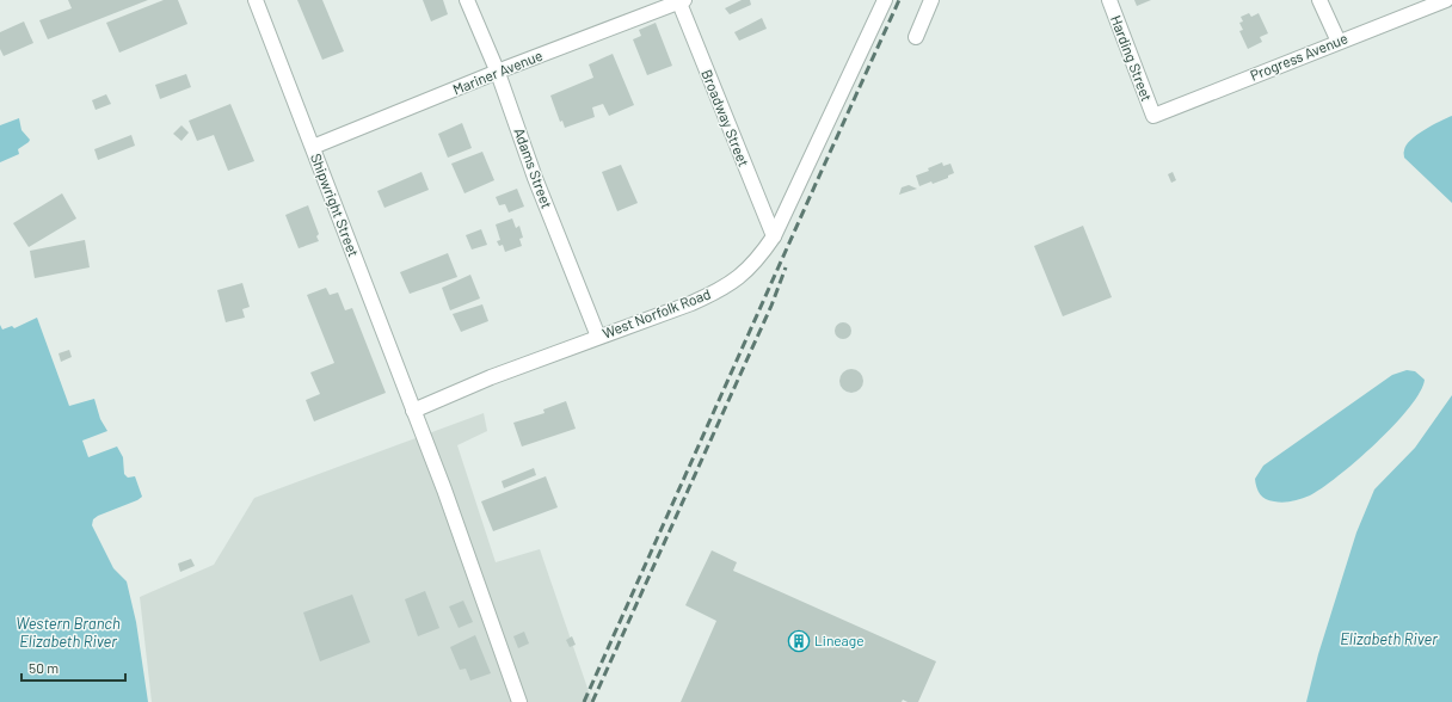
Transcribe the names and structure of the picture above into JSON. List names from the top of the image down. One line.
{"streets":{"street":["Progress Avenue","Harding Street","Mariner Avenue","Broadway Street","Adams Street","Shipwright Street","West Norfolk Road"]},"crossings":[["Progress Avenue","Harding Street"],["Mariner Avenue","Broadway Street"],["Mariner Avenue","Adams Street"],["Mariner Avenue","Shipwright Street"],["Broadway Street","West Norfolk Road"],["Adams Street","West Norfolk Road"],["Shipwright Street","West Norfolk Road"]],"water":["Western Branch Elizabeth River","Elizabeth River"],"places":{"building":["Lineage"]},"scale_bar":"50 m"}
